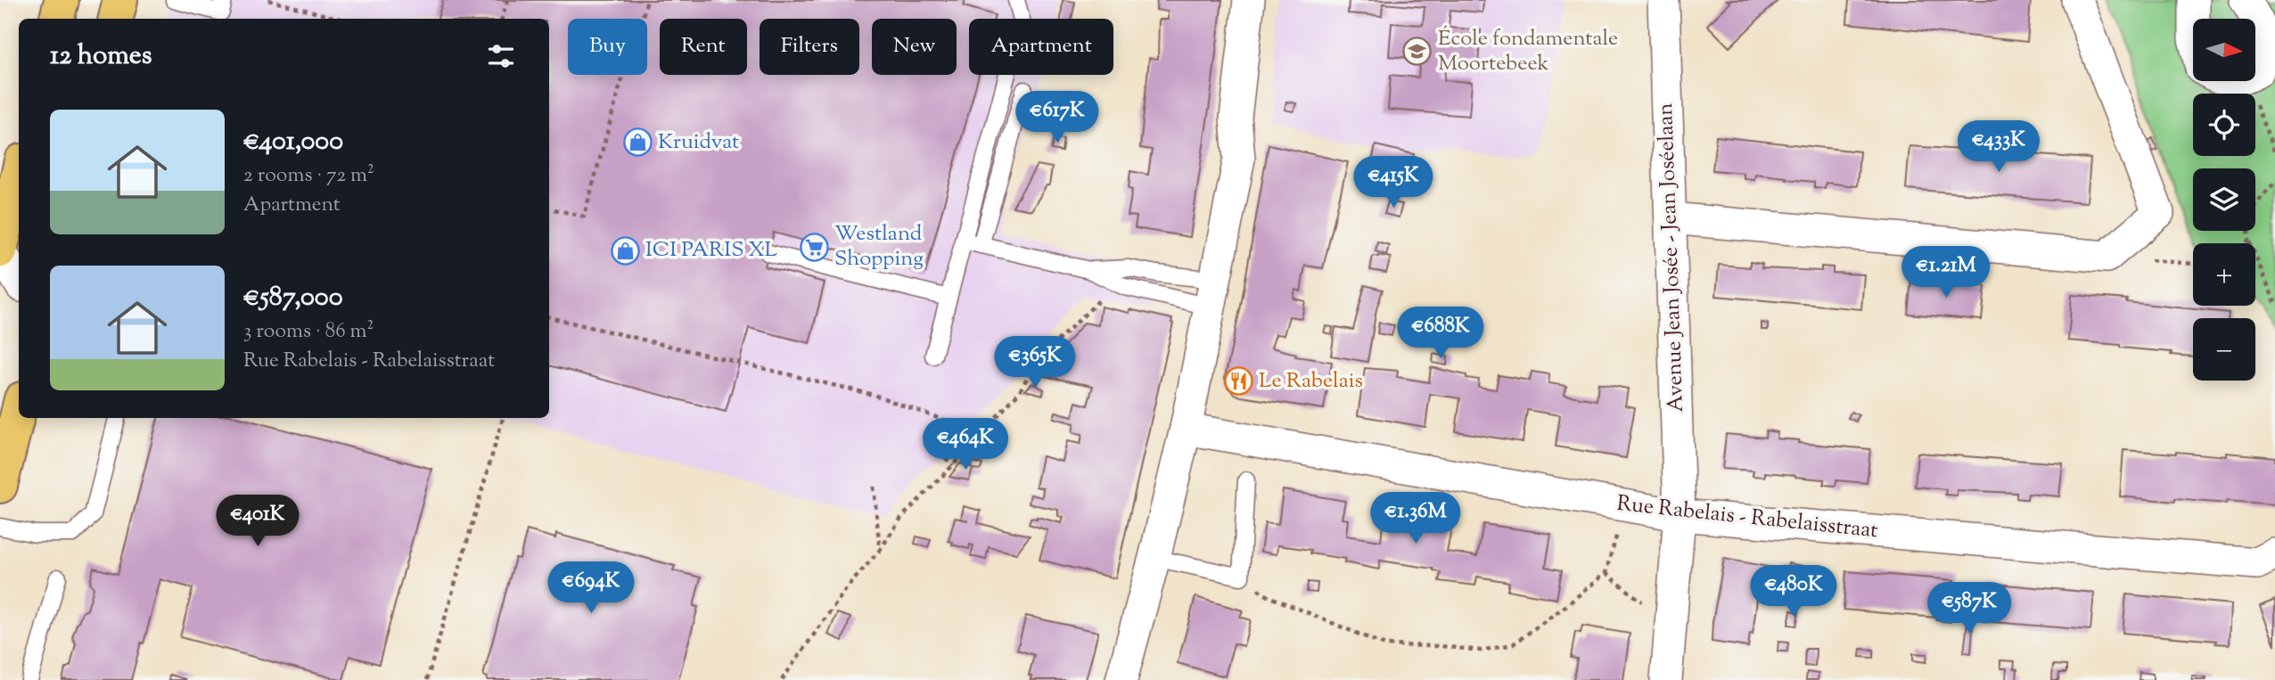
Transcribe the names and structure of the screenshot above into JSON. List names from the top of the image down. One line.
{"streets":{"street":["Avenue Jean Josée - Jean Joséelaan","Rue Rabelais - Rabelaisstraat"]},"crossings":[["Avenue Jean Josée - Jean Joséelaan","Rue Rabelais - Rabelaisstraat"]],"places":{"school or university":["École fondamentale Moortebeek"],"shop":["Kruidvat","ICI PARIS XL"],"supermarket":["Westland Shopping"],"restaurant":["Le Rabelais"]},"north":"right","page":{"map_buttons":["+","−"],"chip":["Buy","Rent","Filters","New","Apartment"],"heading":"12 homes","price":["€617K","€433K","€415K","€1.21M","€688K","€365K","€464K","€1.36M","€401K","€694K","€480K","€587K"],"list":[{"name":"€401,000","note":"2 rooms · 72 m² · Apartment"},{"name":"€587,000","note":"3 rooms · 86 m² · Rue Rabelais - Rabelaisstraat"}]}}
